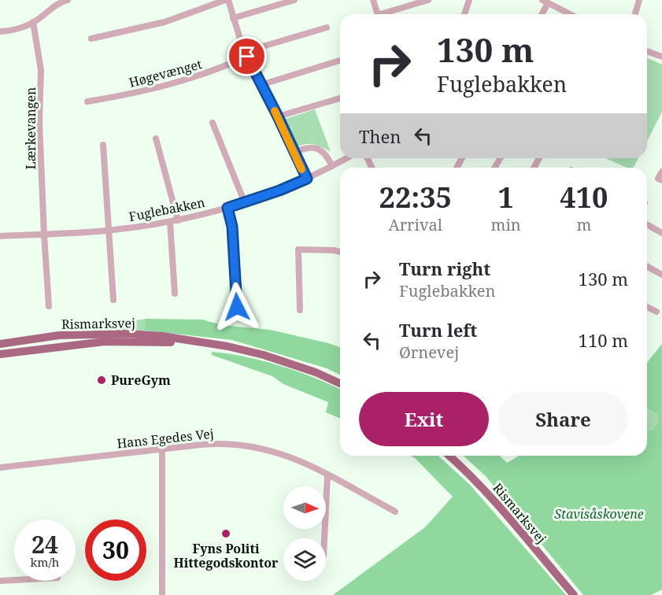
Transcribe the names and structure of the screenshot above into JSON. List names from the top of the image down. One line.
{"streets":{"main road":["Rismarksvej"],"street":["Høgevænget","Lærkevangen","Fuglebakken","Hans Egedes Vej"]},"crossings":[["Lærkevangen","Fuglebakken"]],"parks":["Stavisåskovene"],"places":["PureGym","Fyns Politi Hittegodskontor"],"north":"right","page":{"turn":["130 m","Fuglebakken"],"then":"Then","eta":["22:35","Arrival","1","min","410","m"],"list":[{"name":"Turn right","note":"Fuglebakken","value":"130 m"},{"name":"Turn left","note":"Ørnevej","value":"110 m"}],"buttons":["Exit","Share"],"speed":"24 km/h","limit":"30"}}
